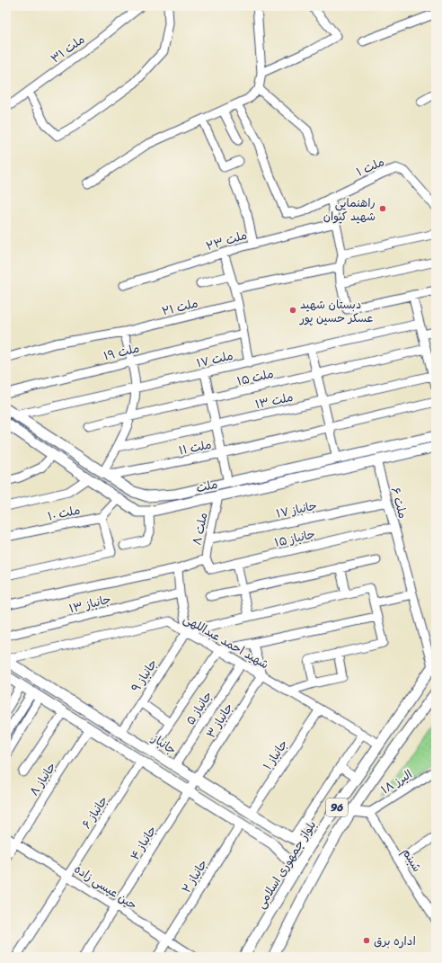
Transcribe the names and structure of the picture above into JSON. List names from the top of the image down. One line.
{"streets":{"main road":["ملت","جانباز","96","بلوار جمهوری اسلامی"],"street":["ملت ۳۱","ملت ۱","ملت ۲۳","ملت ۲۱","ملت ۱۹","ملت ۱۷","ملت ۱۵","ملت ۱۳","ملت ۱۱","ملت ۶","جانباز ۱۷","ملت ۱۰","ملت ۸","جانباز ۱۵","جانباز ۱۳","شهید احمد عبداللهی","جانباز ۹","جانباز ۵","جانباز ۳","جانباز ۱","جانباز ۸","البرز ۱۸","جانباز ۶","جانباز ۴","شبنم","جانباز ۲","حین عیسی زاده"]},"crossings":[["ملت ۱۷","ملت"],["ملت ۱۱","ملت"],["ملت","ملت ۶"],["ملت","ملت ۸"],["ملت ۶","جانباز ۱۷"],["ملت ۶","جانباز ۱۵"],["ملت ۶","بلوار جمهوری اسلامی"],["جانباز ۱۷","ملت ۸"],["ملت ۸","جانباز ۱۵"],["شهید احمد عبداللهی","جانباز ۹"],["شهید احمد عبداللهی","جانباز ۵"],["شهید احمد عبداللهی","جانباز ۳"],["شهید احمد عبداللهی","جانباز"],["شهید احمد عبداللهی","جانباز ۱"],["شهید احمد عبداللهی","بلوار جمهوری اسلامی"],["جانباز ۹","جانباز"],["جانباز ۵","جانباز"],["جانباز ۳","جانباز"],["جانباز ۳","جانباز ۴"],["جانباز","جانباز ۱"],["جانباز","بلوار جمهوری اسلامی"],["جانباز ۸","حین عیسی زاده"],["البرز ۱۸","شبنم"],["جانباز ۶","حین عیسی زاده"],["جانباز ۴","حین عیسی زاده"],["جانباز ۲","حین عیسی زاده"]],"places":["راهنمایی شهید کیوان","دبستان شهید عسکر حسین پور","اداره برق"]}
